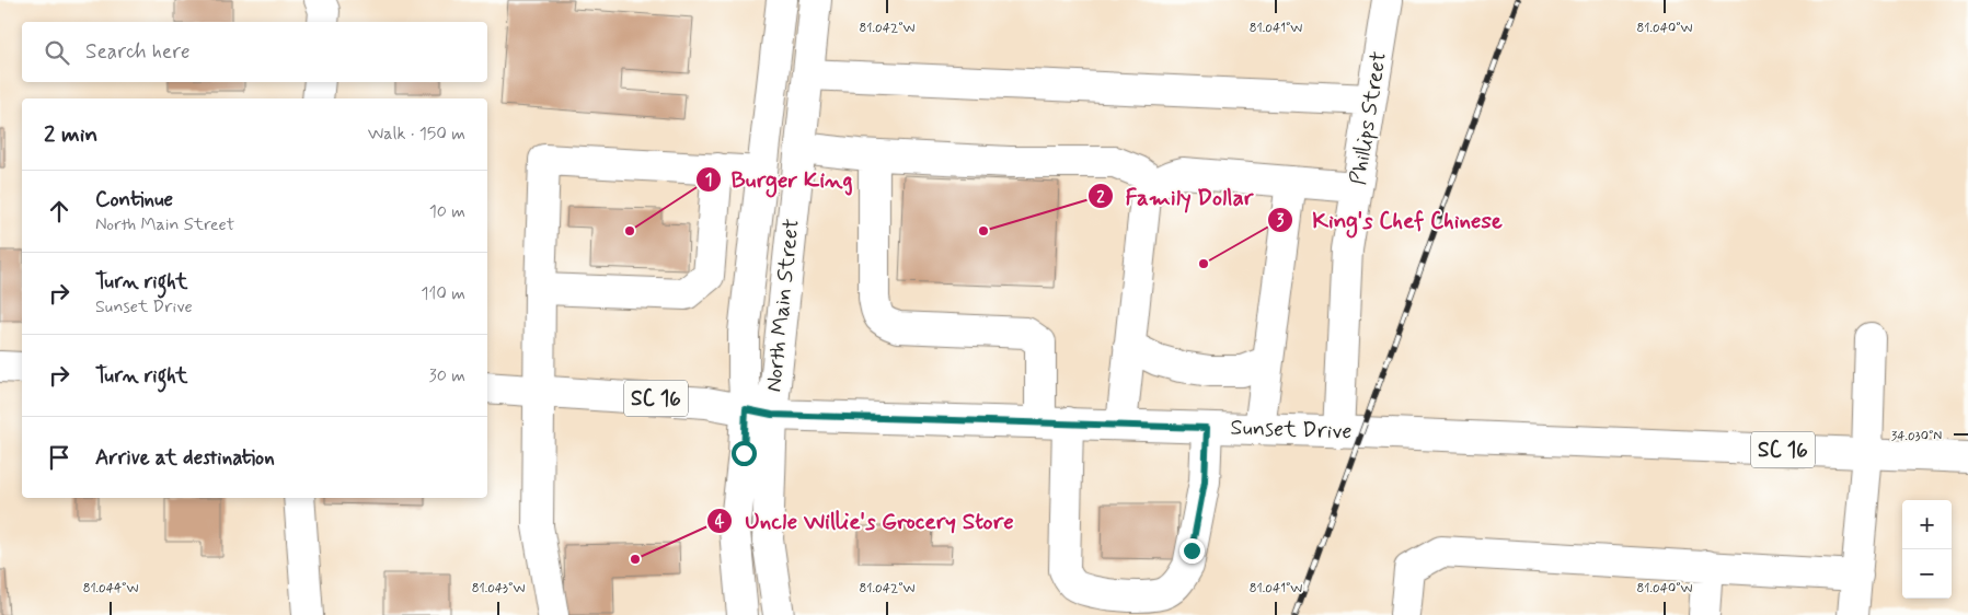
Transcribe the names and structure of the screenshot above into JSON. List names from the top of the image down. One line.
{"streets":{"main road":["Phillips Street","North Main Street","SC 16","Sunset Drive"]},"crossings":[["Phillips Street","Sunset Drive"],["North Main Street","Sunset Drive"]],"places":["Burger King","Family Dollar","King's Chef Chinese","Uncle Willie's Grocery Store"],"page":{"search":"Search here","heading":["2 min","Walk · 150 m"],"list":[["Continue","North Main Street","10 m"],["Turn right","Sunset Drive","110 m"],["Turn right","30 m"],"Arrive at destination"],"map_buttons":["+","−"]},"coordinates":["81.042°W","81.041°W","81.040°W","34.030°N","81.044°W","81.043°W"]}
